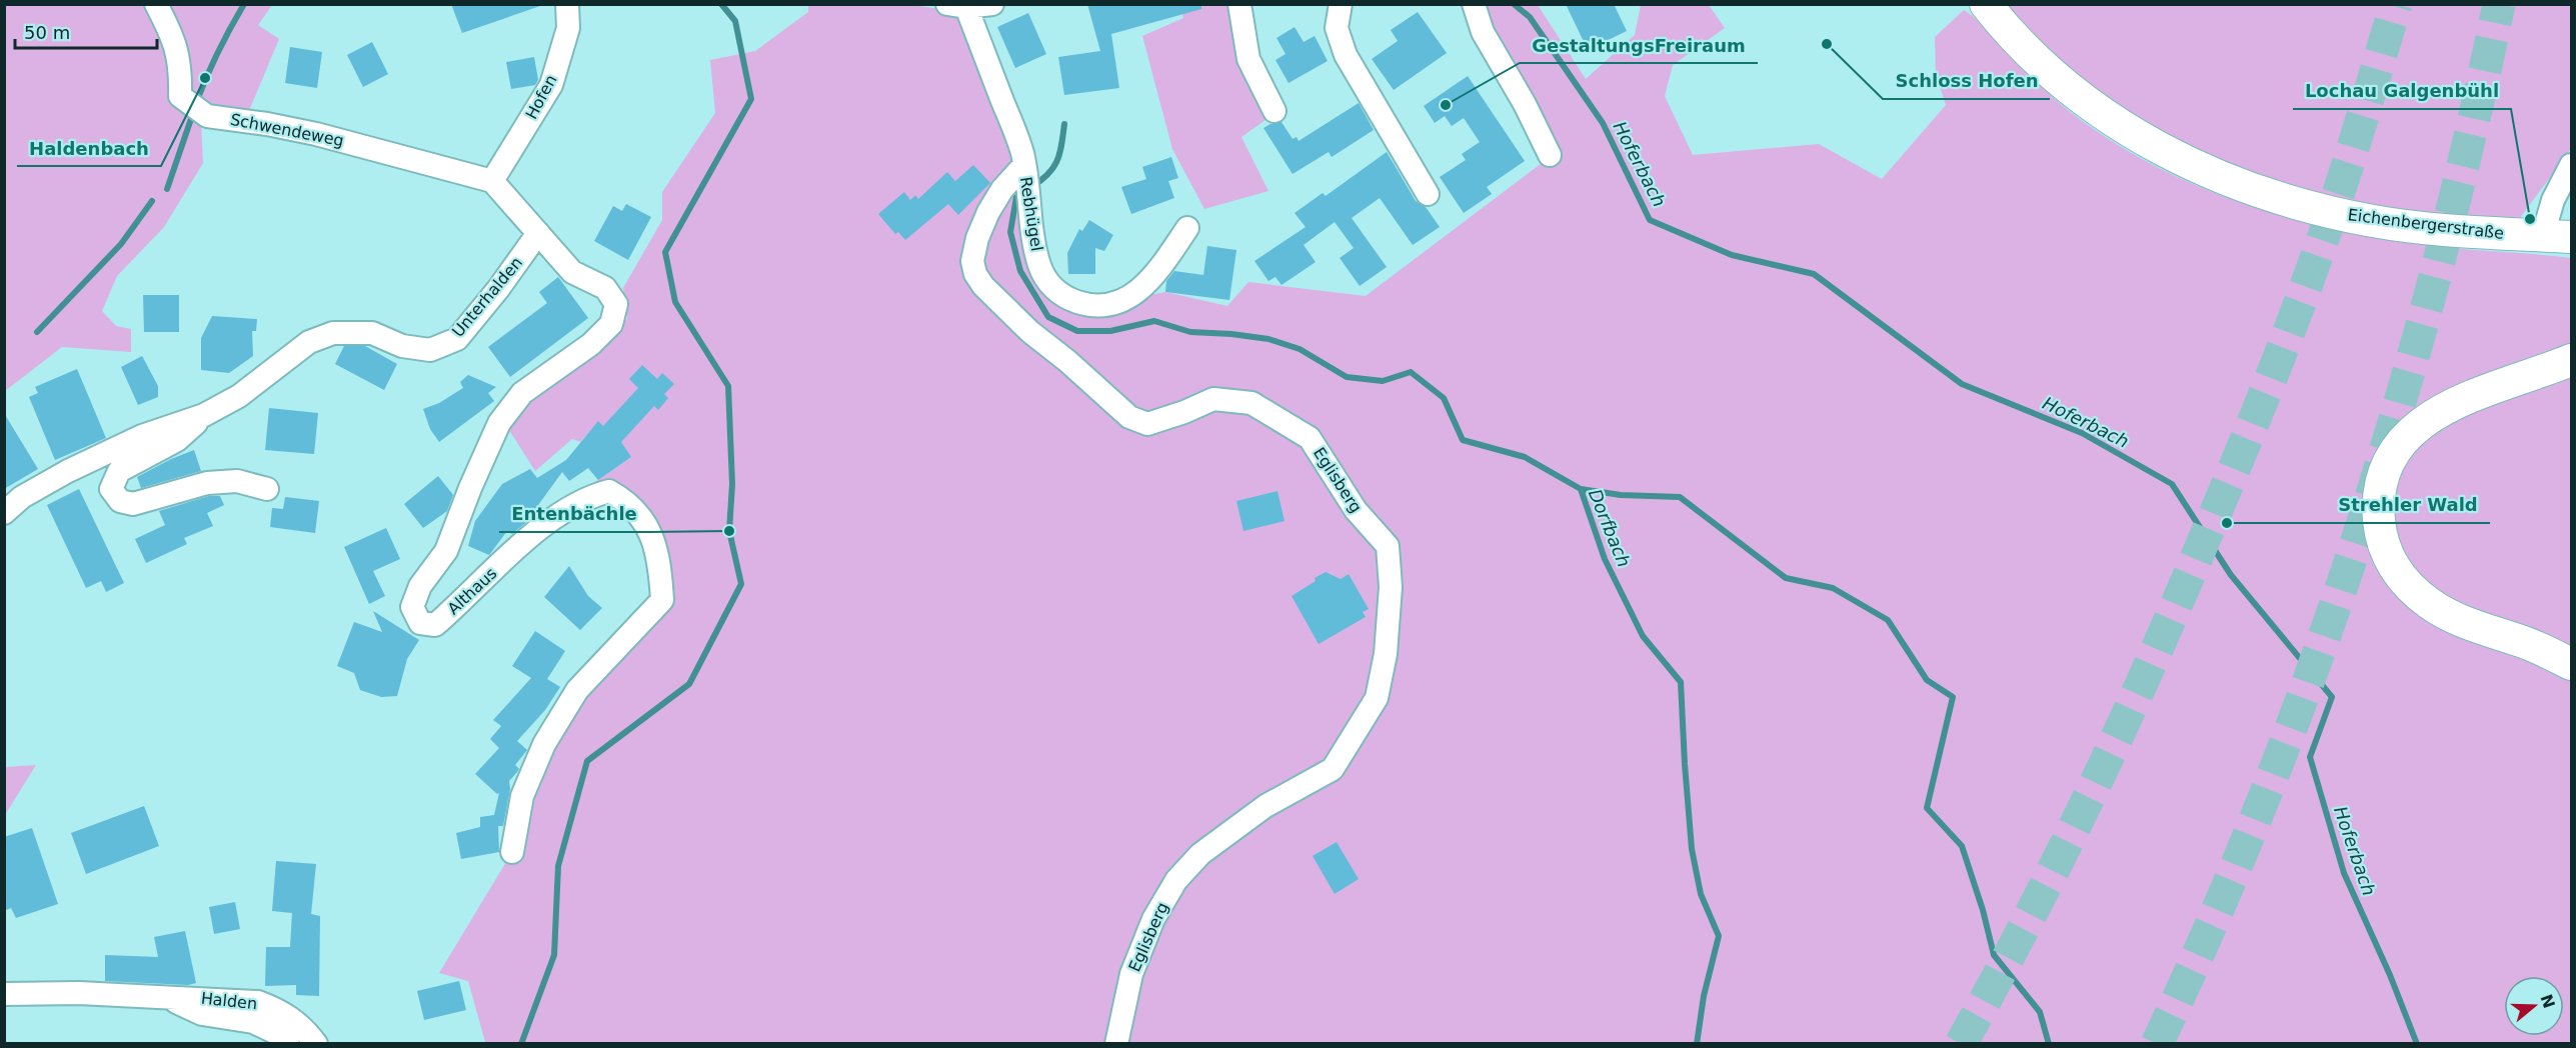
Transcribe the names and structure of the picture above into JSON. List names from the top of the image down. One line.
{"streets":{"street":["Hofen","Schwendeweg","Rebhügel","Eichenbergerstraße","Unterhalden","Eglisberg","Althaus","Halden"]},"crossings":[["Hofen","Schwendeweg"],["Hofen","Althaus"],["Schwendeweg","Althaus"],["Rebhügel","Eglisberg"],["Unterhalden","Althaus"]],"water":["Hoferbach","Dorfbach"],"places":["Schloss Hofen","Haldenbach","GestaltungsFreiraum","Lochau Galgenbühl","Strehler Wald","Entenbächle"],"scale_bar":"50 m","north":"right"}
